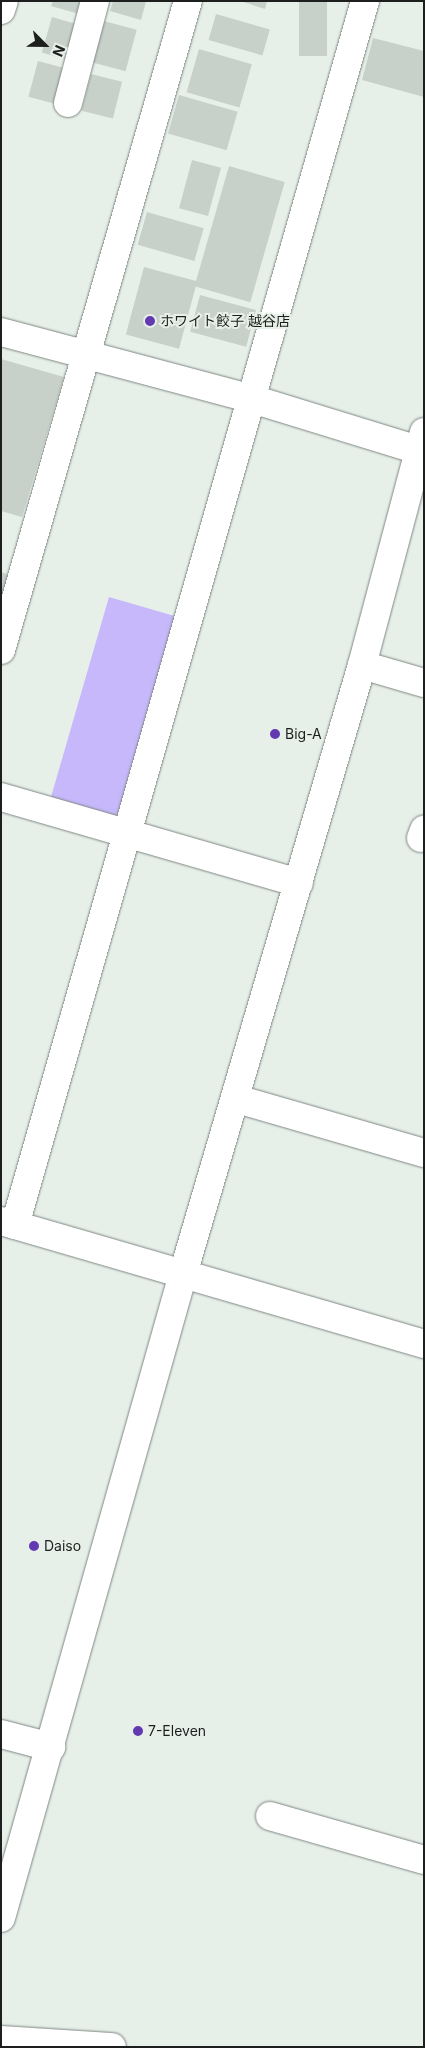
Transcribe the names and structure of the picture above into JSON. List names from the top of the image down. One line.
{"places":["ホワイト餃子 越谷店","Big-A","Daiso","7-Eleven"],"north":"bottom right"}
